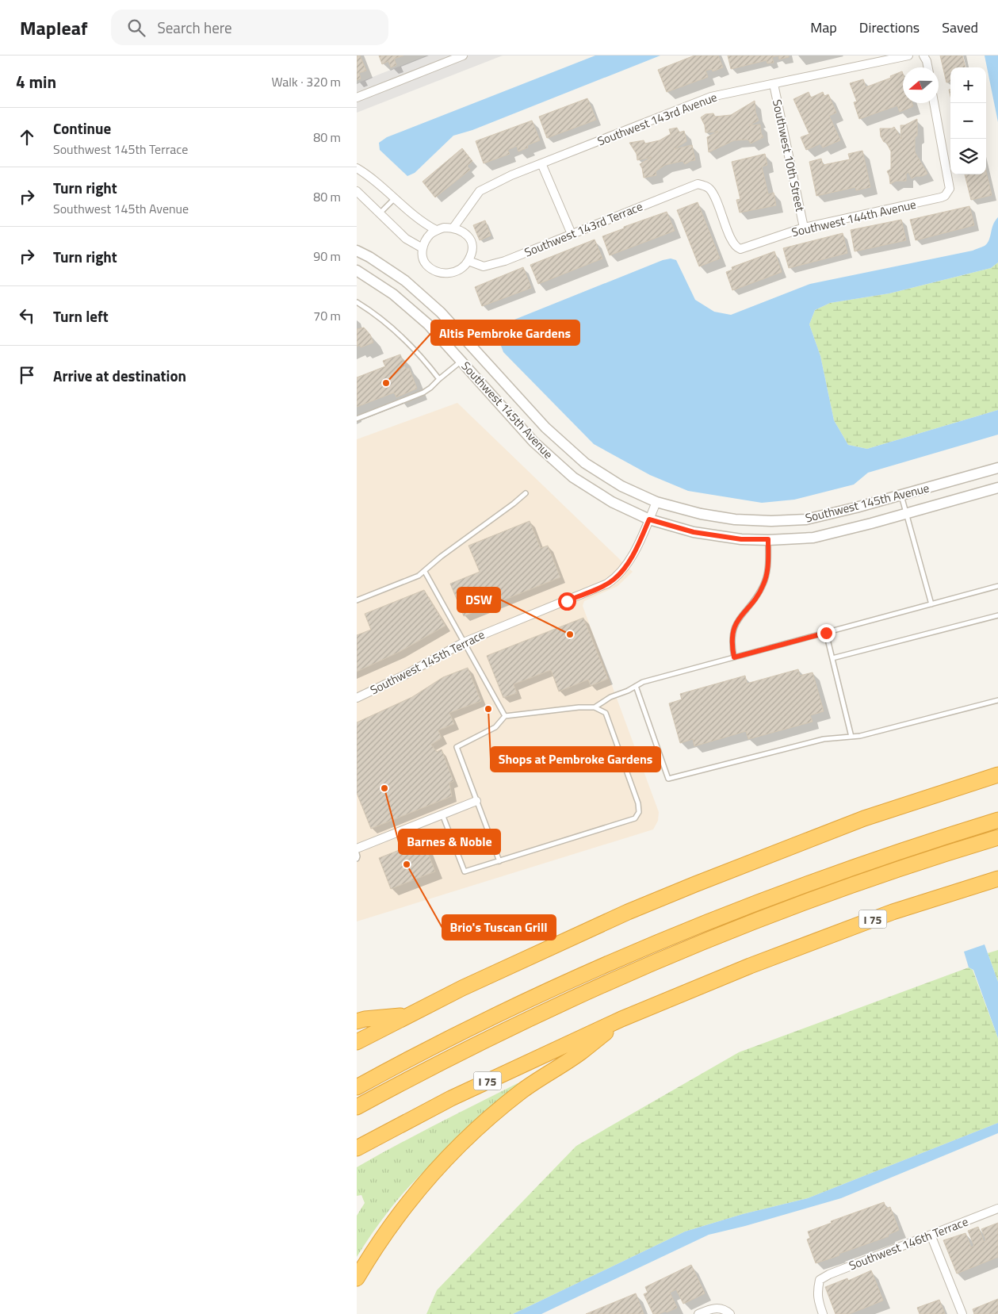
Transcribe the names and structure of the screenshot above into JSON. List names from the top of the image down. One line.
{"streets":{"highway":["I 75"],"street":["Southwest 143rd Avenue","Southwest 10th Street","Southwest 144th Avenue","Southwest 143rd Terrace","Southwest 145th Avenue","Southwest 145th Terrace","Southwest 146th Terrace"]},"crossings":[["Southwest 143rd Avenue","Southwest 10th Street"],["Southwest 143rd Avenue","Southwest 143rd Terrace"],["Southwest 10th Street","Southwest 144th Avenue"],["Southwest 144th Avenue","Southwest 143rd Terrace"],["Southwest 145th Avenue","Southwest 145th Terrace"]],"places":["Altis Pembroke Gardens","DSW","Shops at Pembroke Gardens","Barnes & Noble","Brio's Tuscan Grill"],"north":"left","page":{"header":"Mapleaf","search":"Search here","nav":["Map","Directions","Saved"],"heading":["4 min","Walk · 320 m"],"map_buttons":["+","−"],"list":[["Continue","Southwest 145th Terrace","80 m"],["Turn right","Southwest 145th Avenue","80 m"],["Turn right","90 m"],["Turn left","70 m"],"Arrive at destination"]}}
